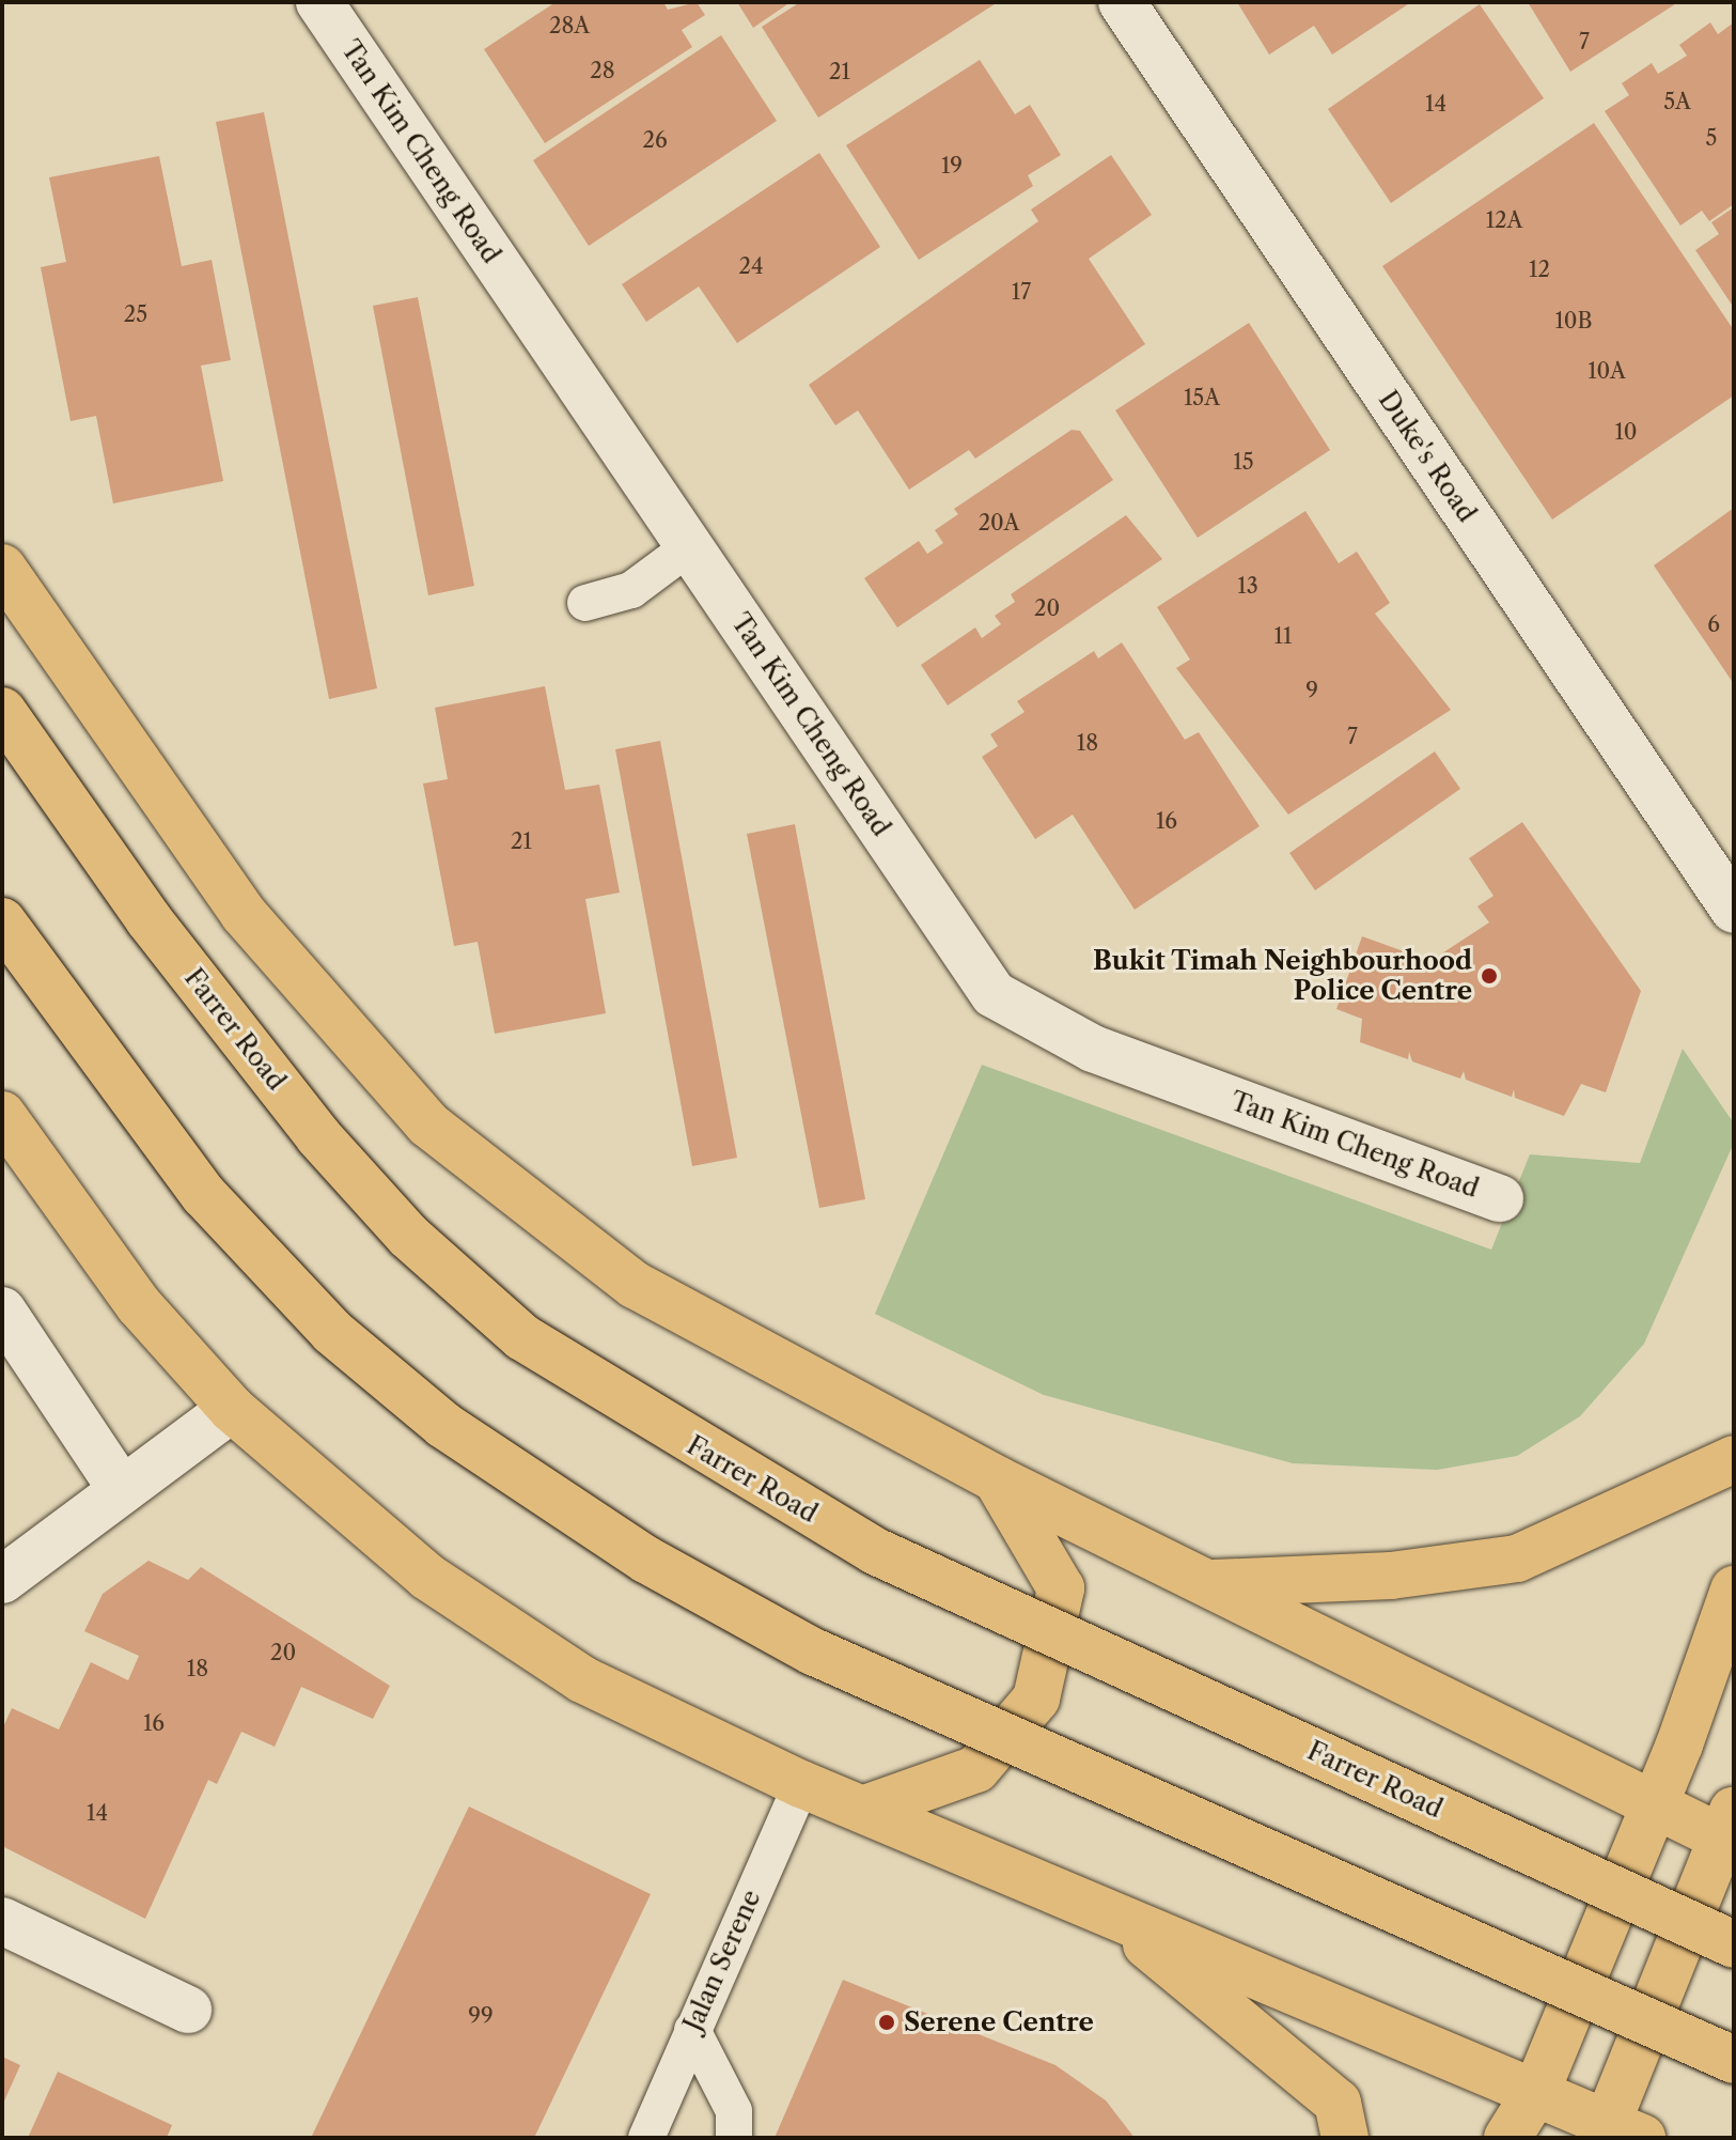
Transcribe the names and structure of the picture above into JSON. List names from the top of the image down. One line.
{"streets":{"highway":["Farrer Road"],"street":["Tan Kim Cheng Road","Duke's Road"],"lane":["Jalan Serene"]},"places":["Bukit Timah Neighbourhood Police Centre","Serene Centre"],"house_numbers":["28A","7","28","21","5A","14","5","26","19","12A","24","12","17","25","10B","10A","15A","10","15","20A","13","20","6","11","9","7","18","16","21","20","18","16","14","99"]}
